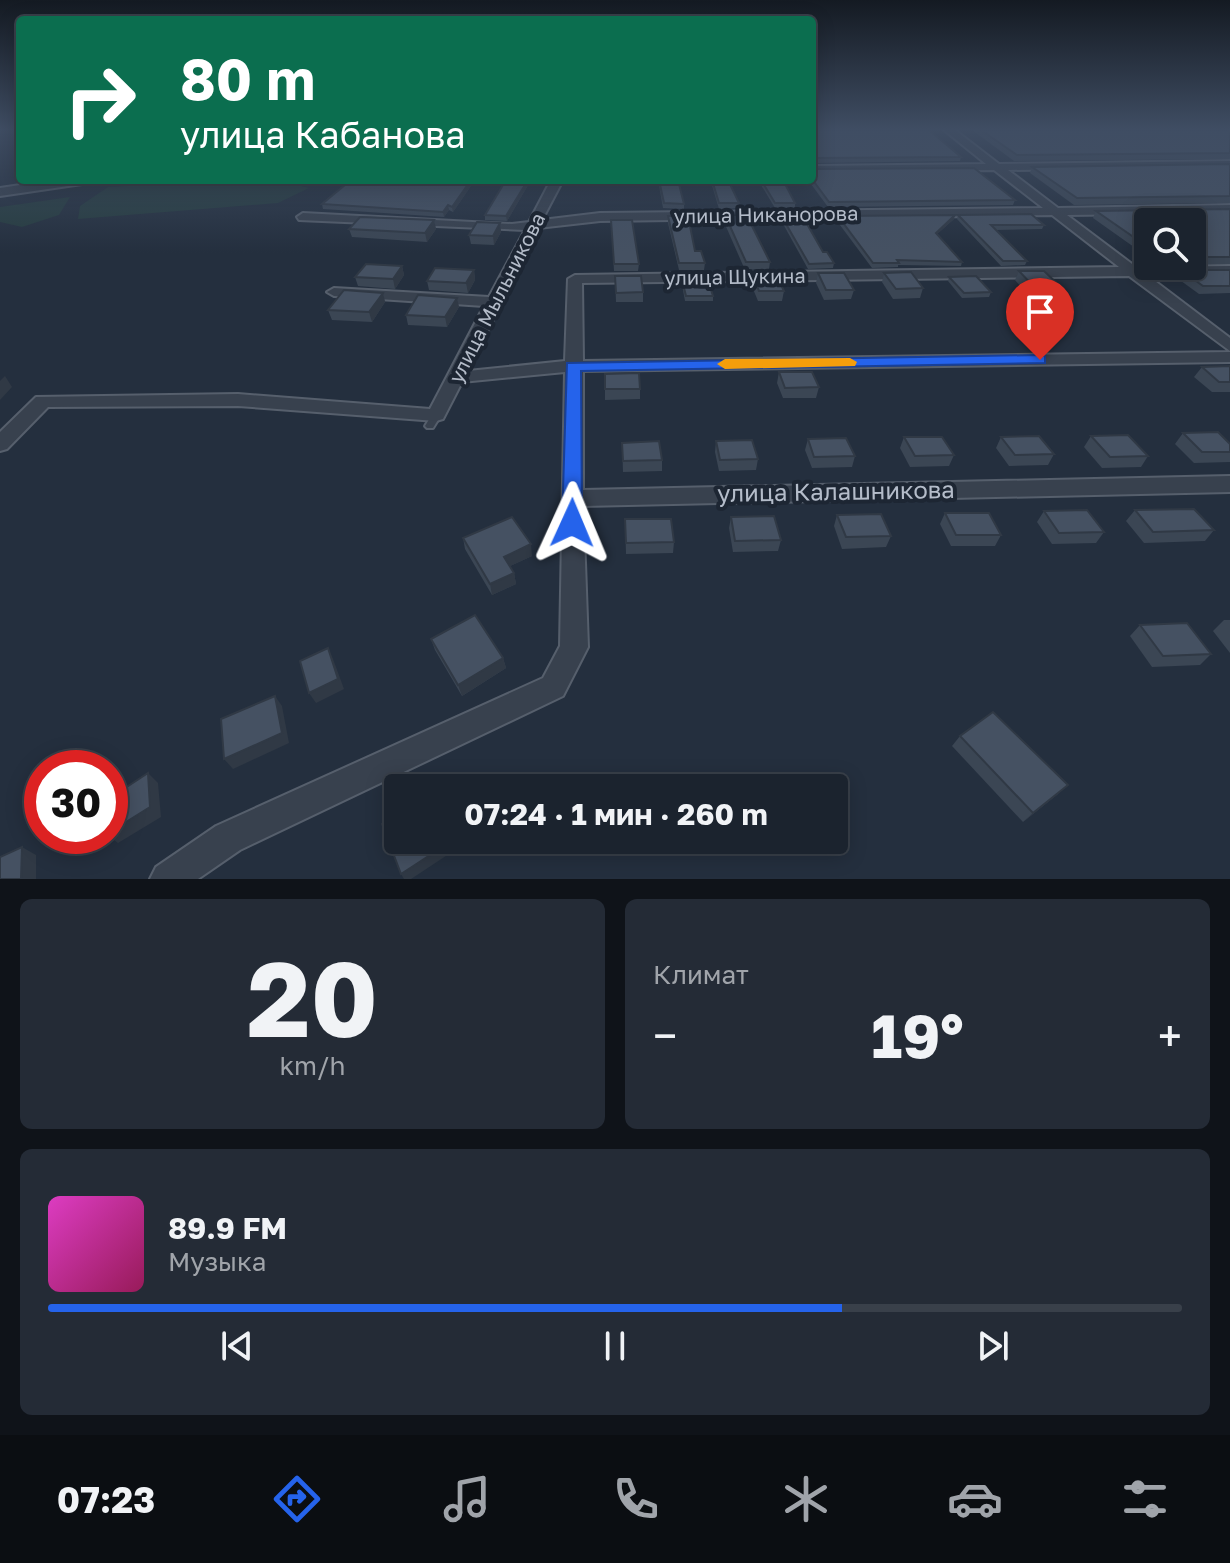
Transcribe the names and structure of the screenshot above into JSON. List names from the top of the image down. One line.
{"streets":{"street":["улица Никанорова","улица Щукина","улица Мыльникова","улица Калашникова"]},"crossings":[["улица Никанорова","улица Мыльникова"]],"page":{"turn":["80 m","улица Кабанова"],"limit":"30","trip":"07:24 · 1 мин · 260 m","tile":[["20","km/h"],"Климат"],"heat":["−","19°","+"],"song":["89.9 FM","Музыка"],"tabs":"07:23"}}
